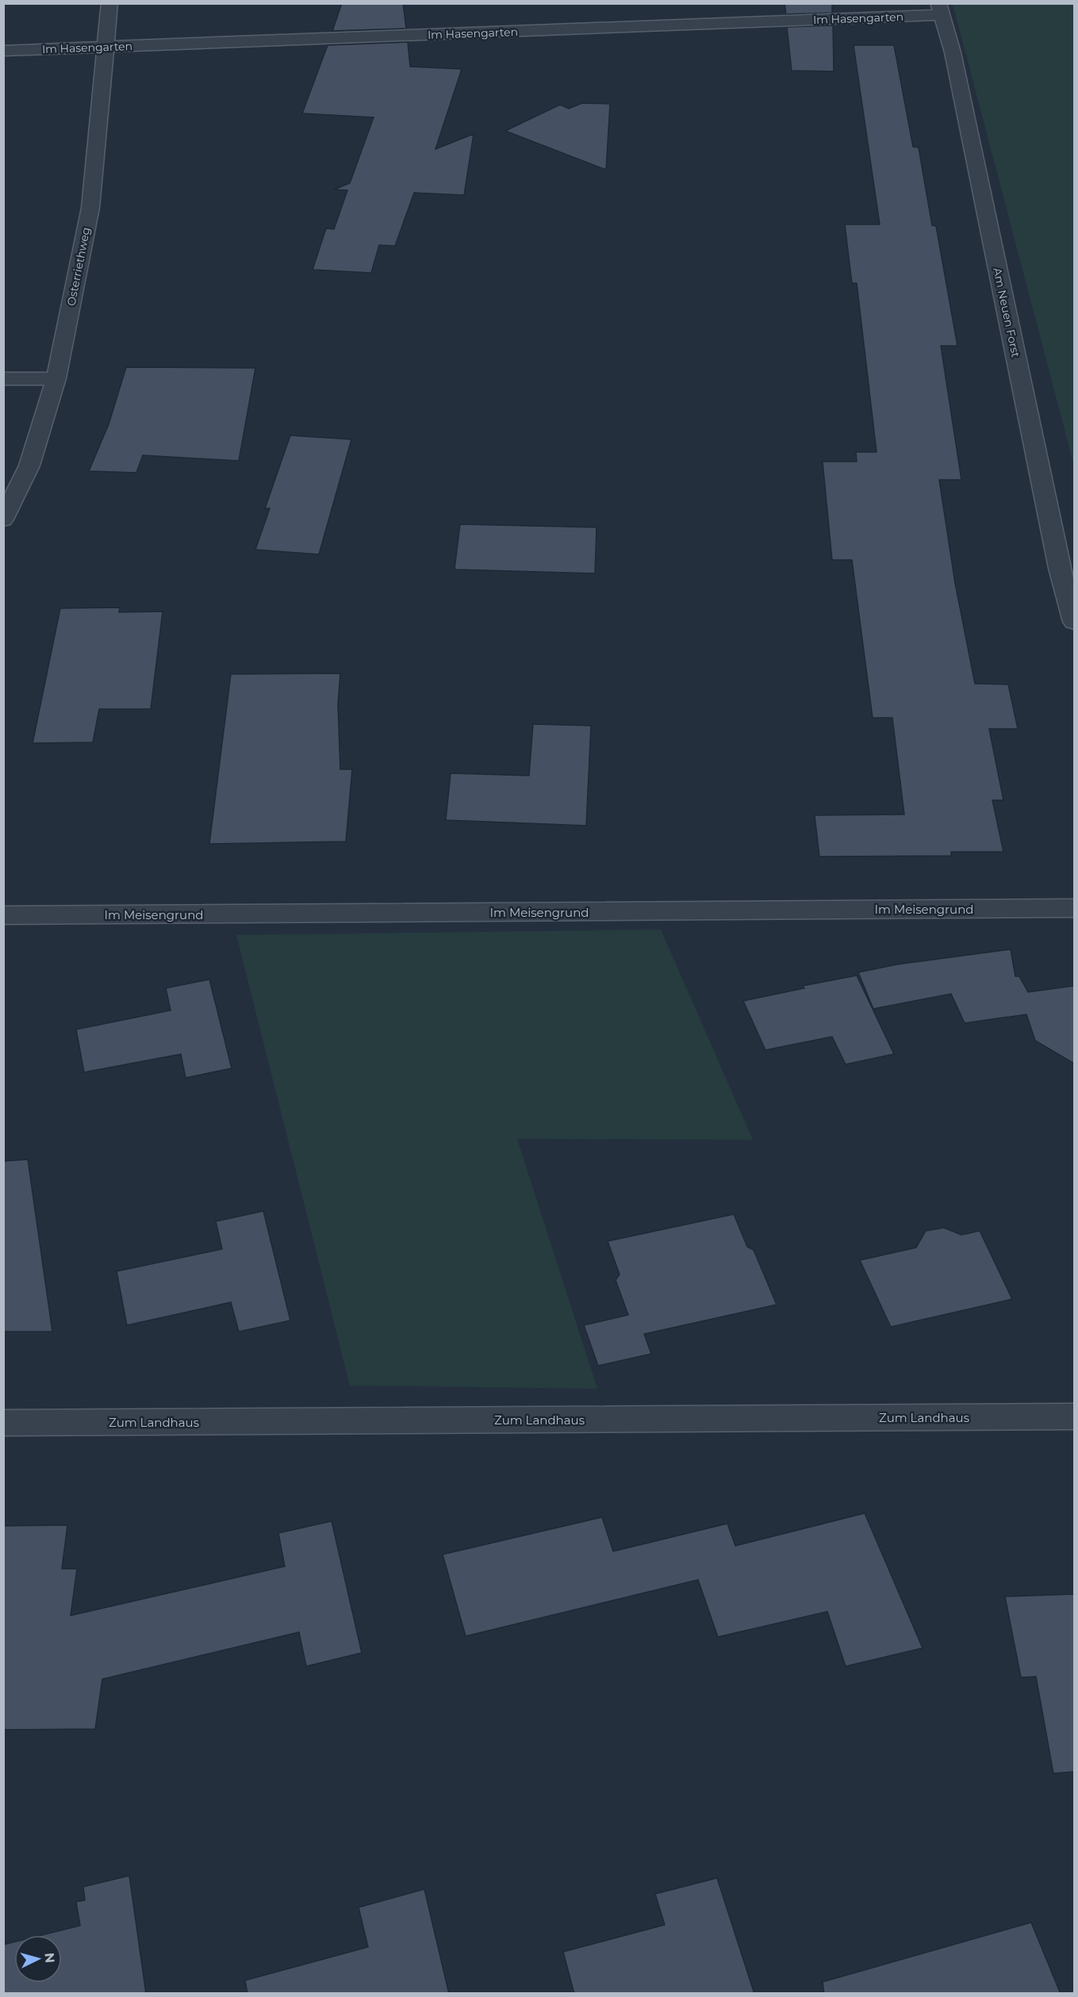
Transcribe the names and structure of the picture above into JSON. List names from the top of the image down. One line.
{"streets":{"street":["Im Hasengarten","Osterriethweg","Am Neuen Forst","Im Meisengrund","Zum Landhaus"]},"crossings":[["Im Hasengarten","Osterriethweg"],["Im Hasengarten","Am Neuen Forst"]],"north":"right"}
